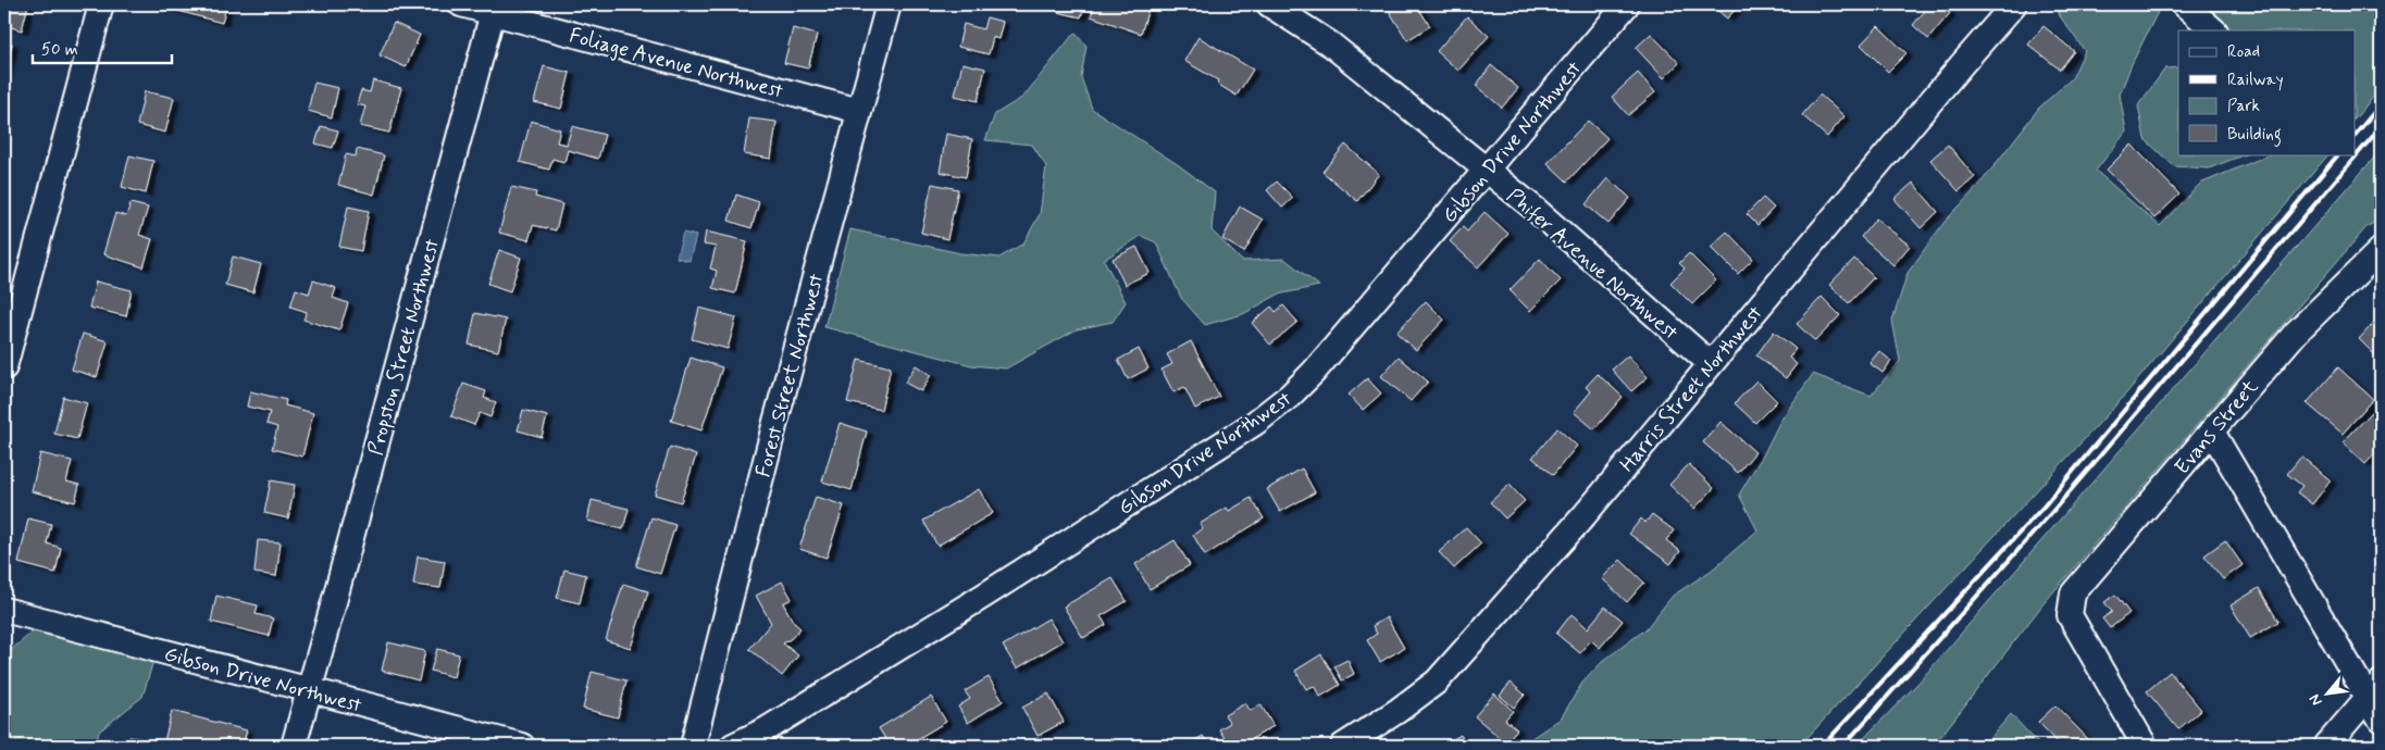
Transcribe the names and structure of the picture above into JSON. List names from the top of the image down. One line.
{"streets":{"street":["Foliage Avenue Northwest","Gibson Drive Northwest","Phifer Avenue Northwest","Propston Street Northwest","Forest Street Northwest","Harris Street Northwest","Evans Street"]},"crossings":[["Foliage Avenue Northwest","Propston Street Northwest"],["Foliage Avenue Northwest","Forest Street Northwest"],["Gibson Drive Northwest","Phifer Avenue Northwest"],["Gibson Drive Northwest","Propston Street Northwest"],["Phifer Avenue Northwest","Harris Street Northwest"]],"legend":["Road","Railway","Park","Building"],"scale_bar":"50 m","north":"bottom left"}
